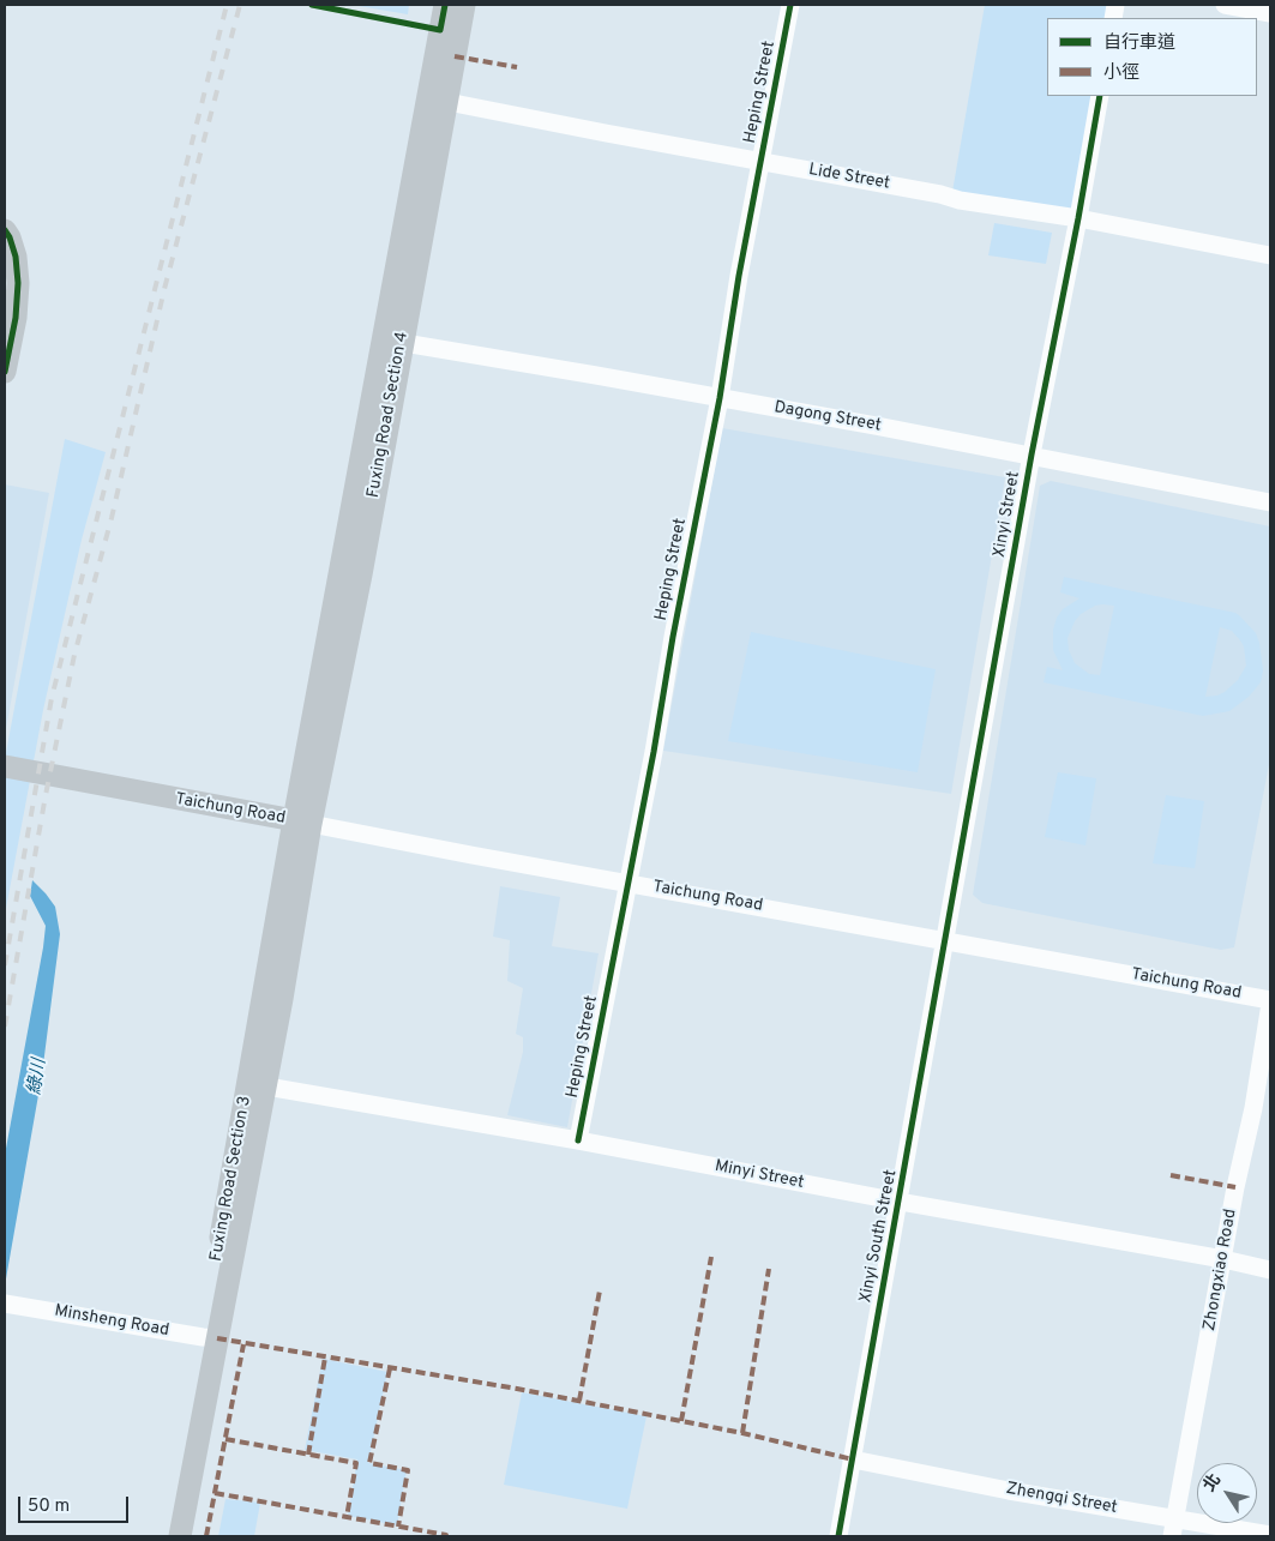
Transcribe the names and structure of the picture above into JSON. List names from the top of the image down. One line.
{"streets":{"main road":["Fuxing Road Section 4","Taichung Road","Fuxing Road Section 3"],"street":["Heping Street","Lide Street","Dagong Street","Xinyi Street","Minyi Street","Xinyi South Street","Zhongxiao Road","Minsheng Road","Zhengqi Street"]},"crossings":[["Heping Street","Lide Street"],["Heping Street","Dagong Street"],["Heping Street","Taichung Road"],["Heping Street","Minyi Street"],["Lide Street","Fuxing Road Section 4"],["Lide Street","Xinyi Street"],["Fuxing Road Section 4","Dagong Street"],["Fuxing Road Section 4","Taichung Road"],["Fuxing Road Section 4","Fuxing Road Section 3"],["Dagong Street","Xinyi Street"],["Xinyi Street","Taichung Road"],["Xinyi Street","Xinyi South Street"],["Taichung Road","Fuxing Road Section 3"],["Taichung Road","Xinyi South Street"],["Taichung Road","Zhongxiao Road"],["Minyi Street","Fuxing Road Section 3"],["Minyi Street","Xinyi South Street"],["Minyi Street","Zhongxiao Road"],["Fuxing Road Section 3","Minsheng Road"],["Xinyi South Street","Zhengqi Street"],["Zhongxiao Road","Zhengqi Street"]],"water":["綠川"],"legend":["自行車道","小徑"],"scale_bar":"50 m","north":"top left"}
